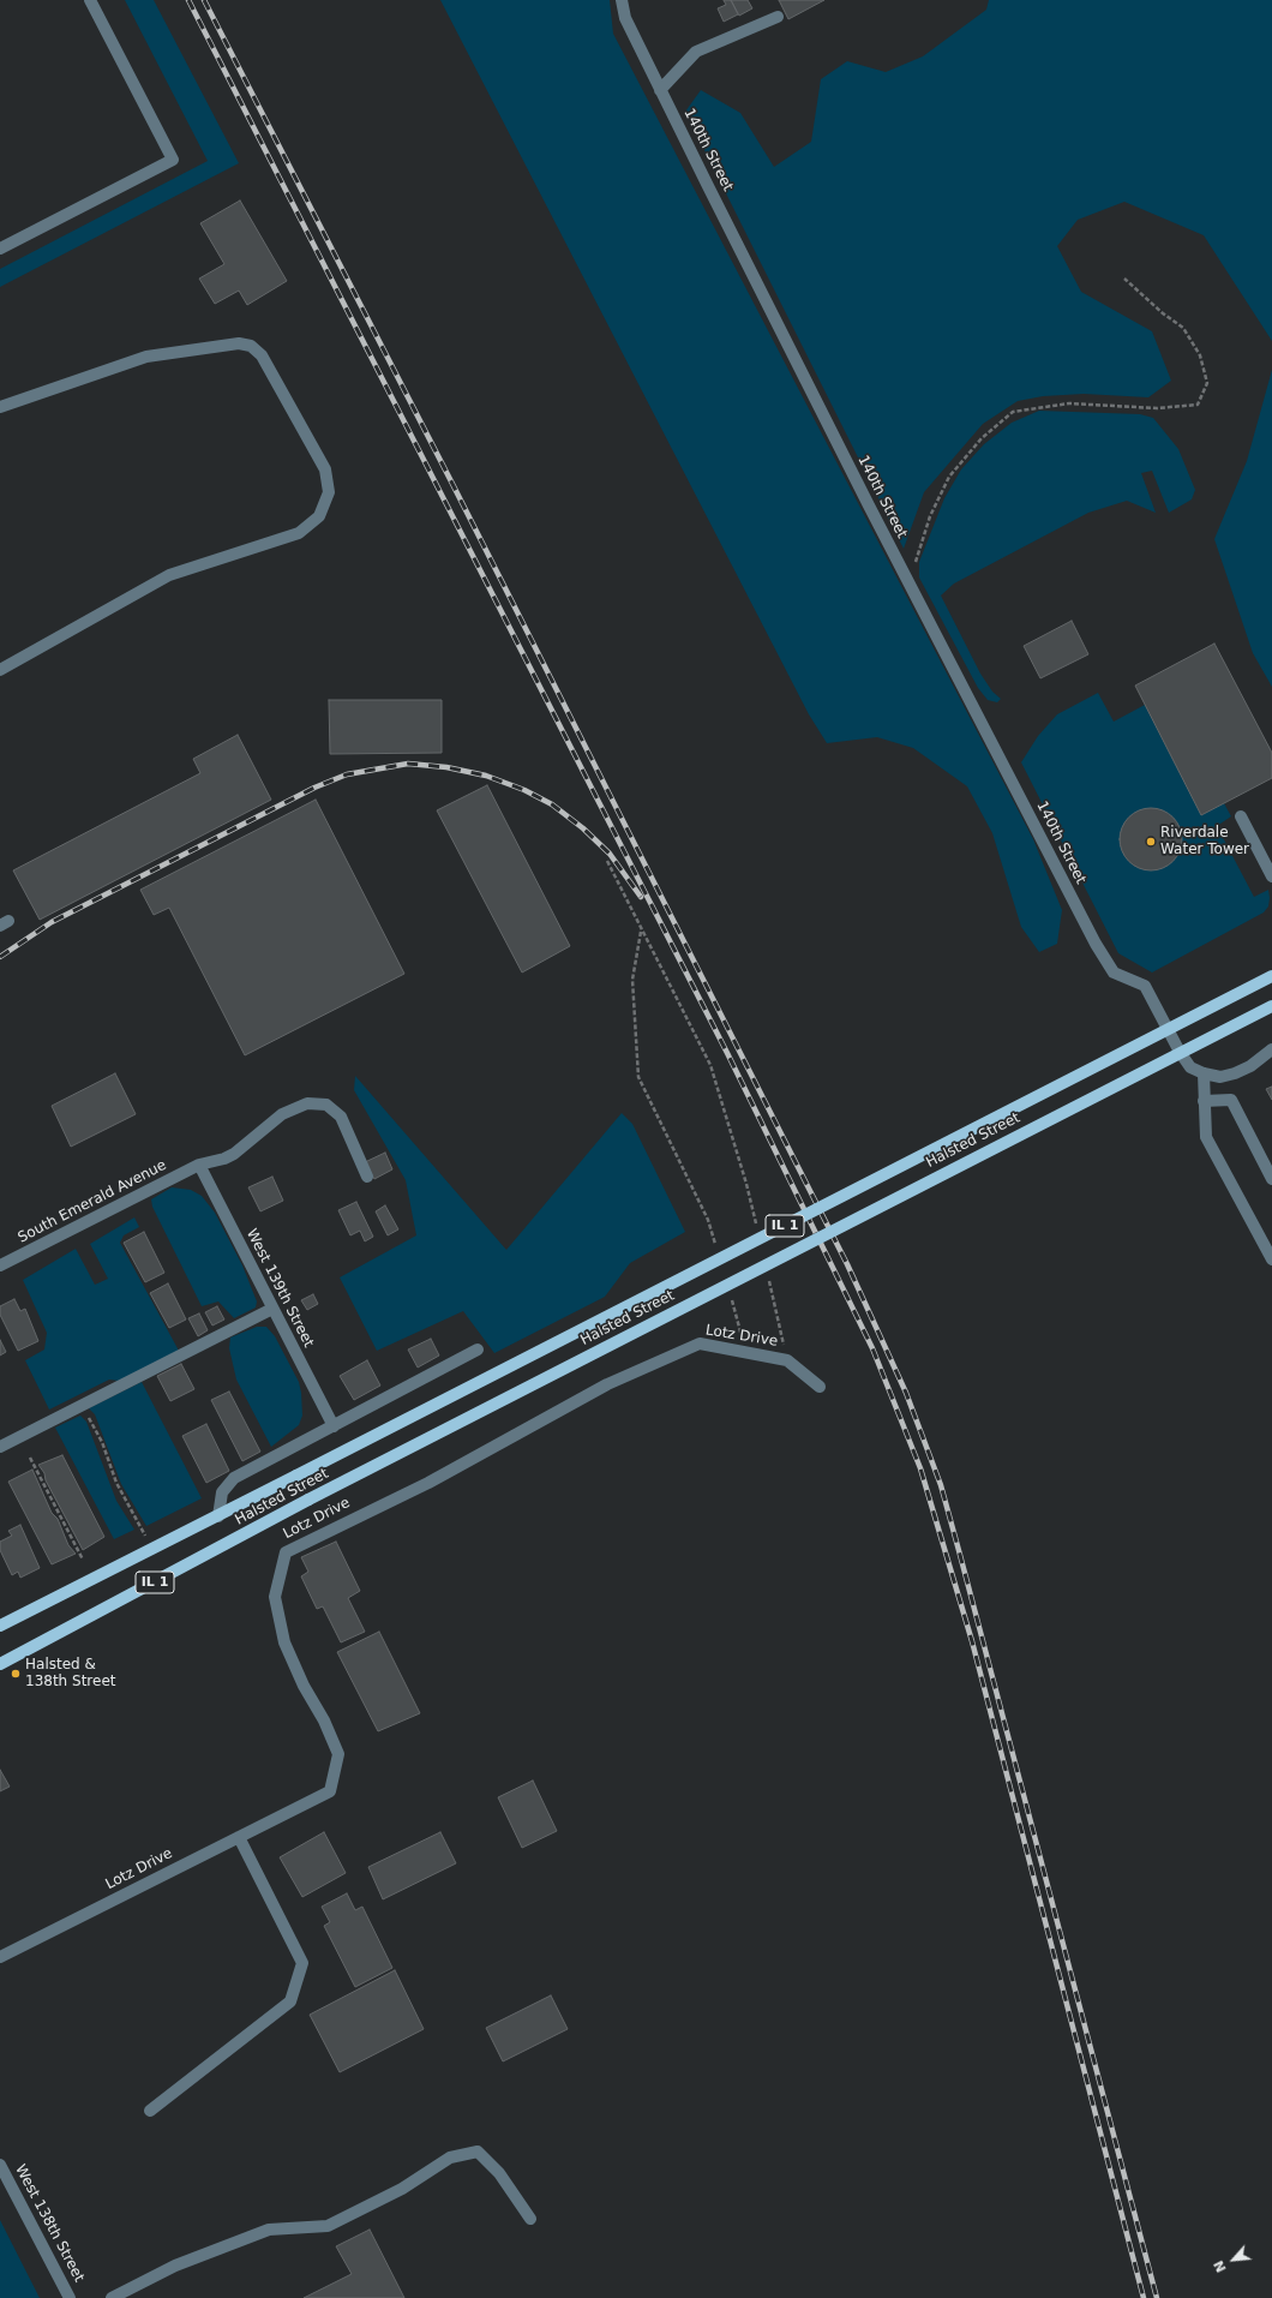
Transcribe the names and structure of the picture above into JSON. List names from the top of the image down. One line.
{"streets":{"main road":["Halsted Street","IL 1"],"street":["140th Street","South Emerald Avenue","West 139th Street","Lotz Drive","West 138th Street"]},"crossings":[["Halsted Street","West 139th Street"],["South Emerald Avenue","West 139th Street"]],"places":["Riverdale Water Tower","Halsted & 138th Street"],"north":"bottom left"}
